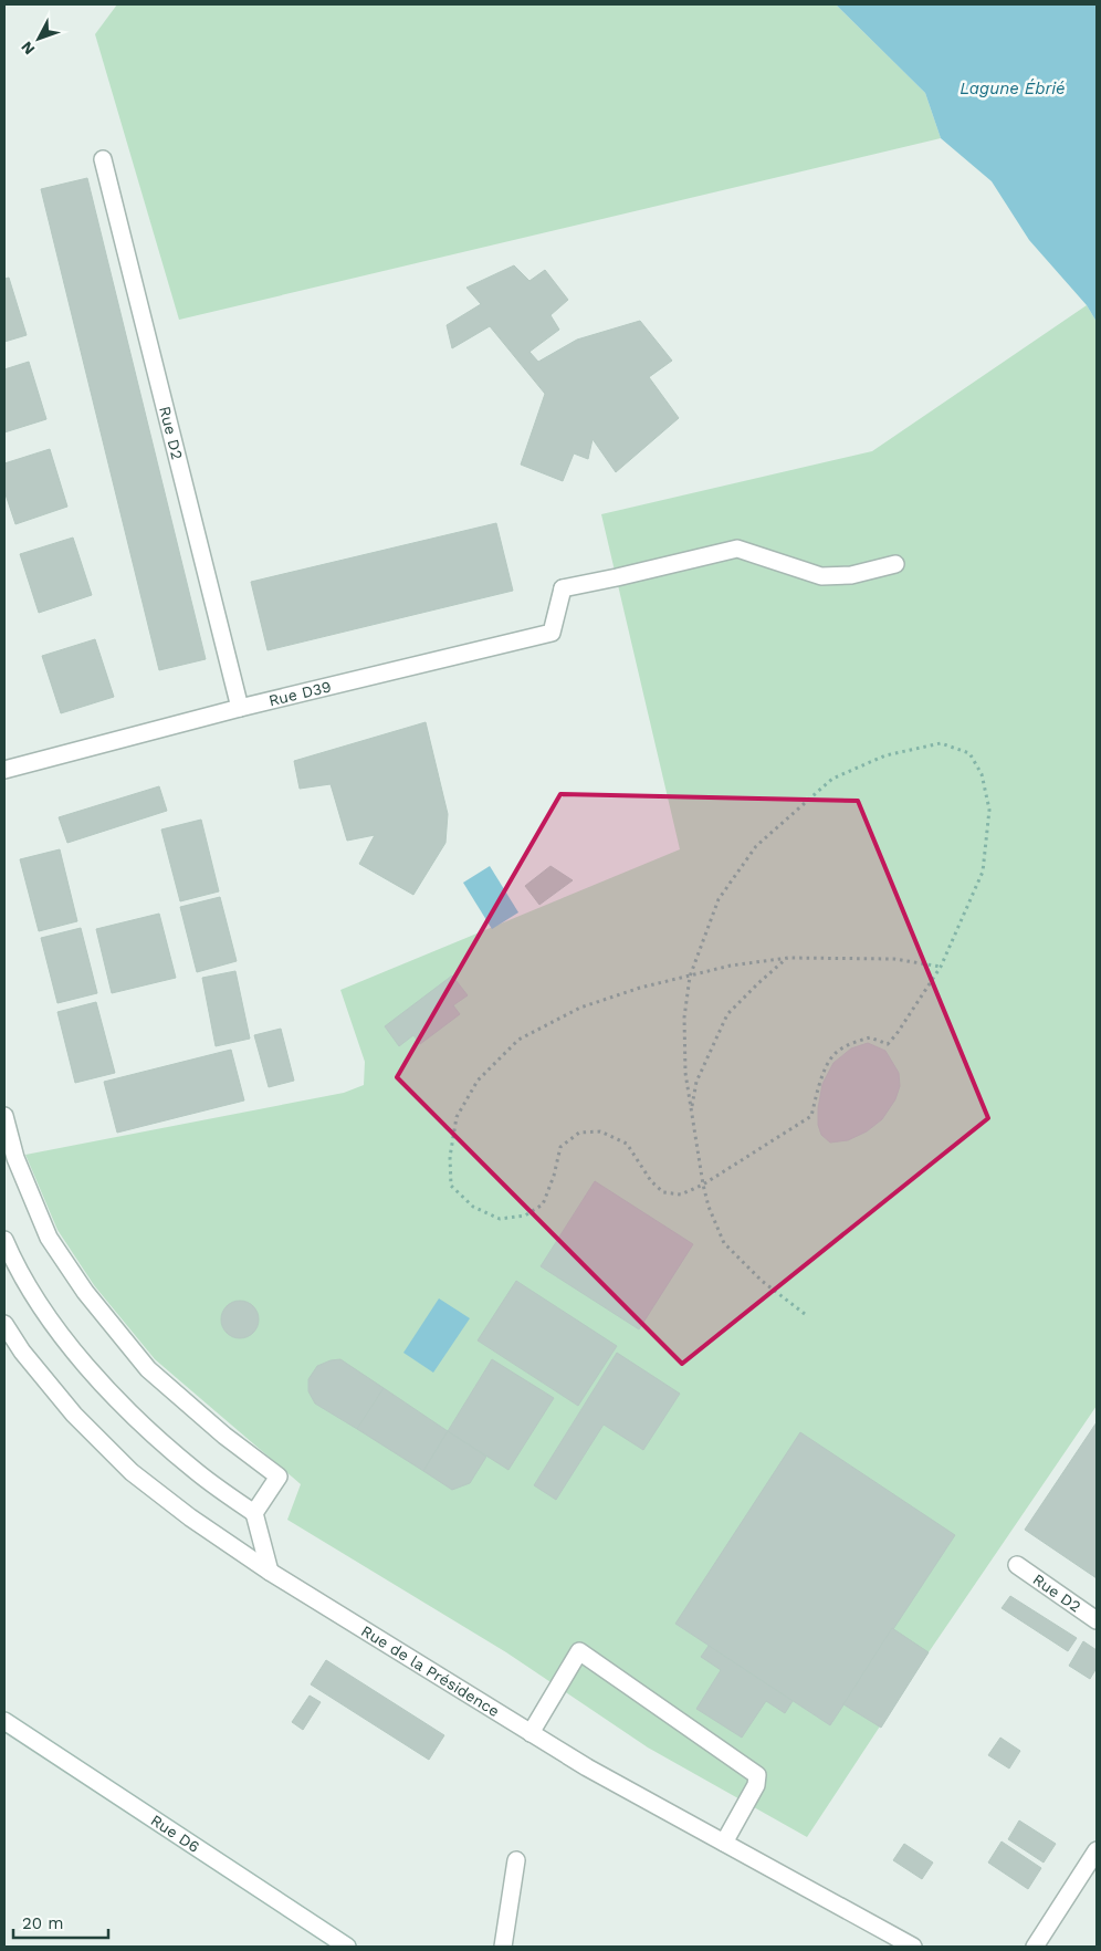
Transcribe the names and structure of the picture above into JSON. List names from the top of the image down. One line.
{"streets":{"street":["Rue D2","Rue D39","Rue de la Présidence","Rue D6"]},"crossings":[["Rue D2","Rue D39"]],"water":["Lagune Ébrié"],"scale_bar":"20 m","north":"bottom left"}
